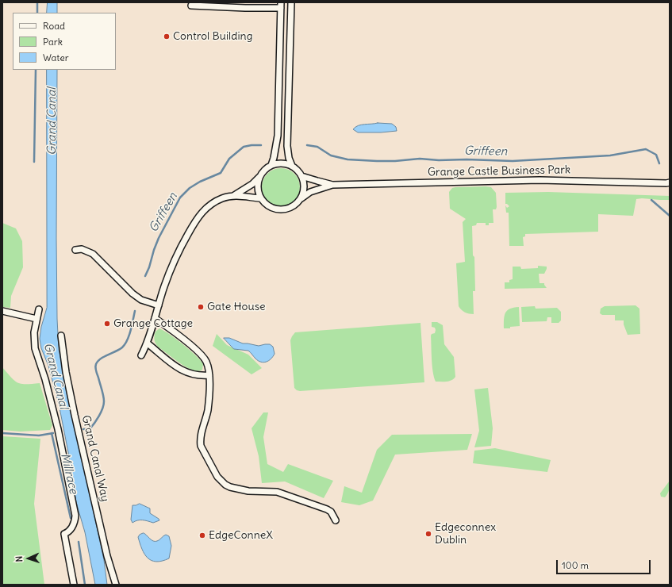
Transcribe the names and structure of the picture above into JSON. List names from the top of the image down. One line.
{"streets":{"street":["Grange Castle Business Park","Grand Canal Way"]},"water":["Grand Canal","Griffeen","Millrace"],"places":["Control Building","Gate House","Grange Cottage","Edgeconnex Dublin","EdgeConneX"],"legend":["Road","Park","Water"],"scale_bar":"100 m","north":"left"}
